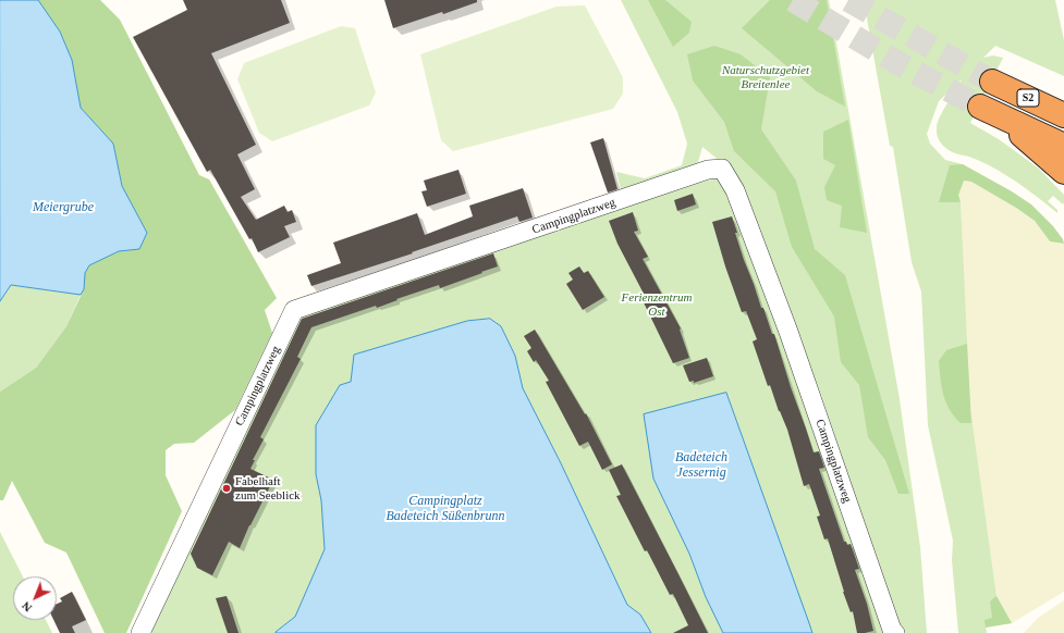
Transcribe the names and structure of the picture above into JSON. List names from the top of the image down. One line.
{"streets":{"highway":["S2"],"street":["Campingplatzweg"]},"water":["Meiergrube","Badeteich Jessernig","Campingplatz Badeteich Süßenbrunn"],"parks":["Naturschutzgebiet Breitenlee","Ferienzentrum Ost"],"places":["Fabelhaft zum Seeblick"],"north":"bottom left"}
